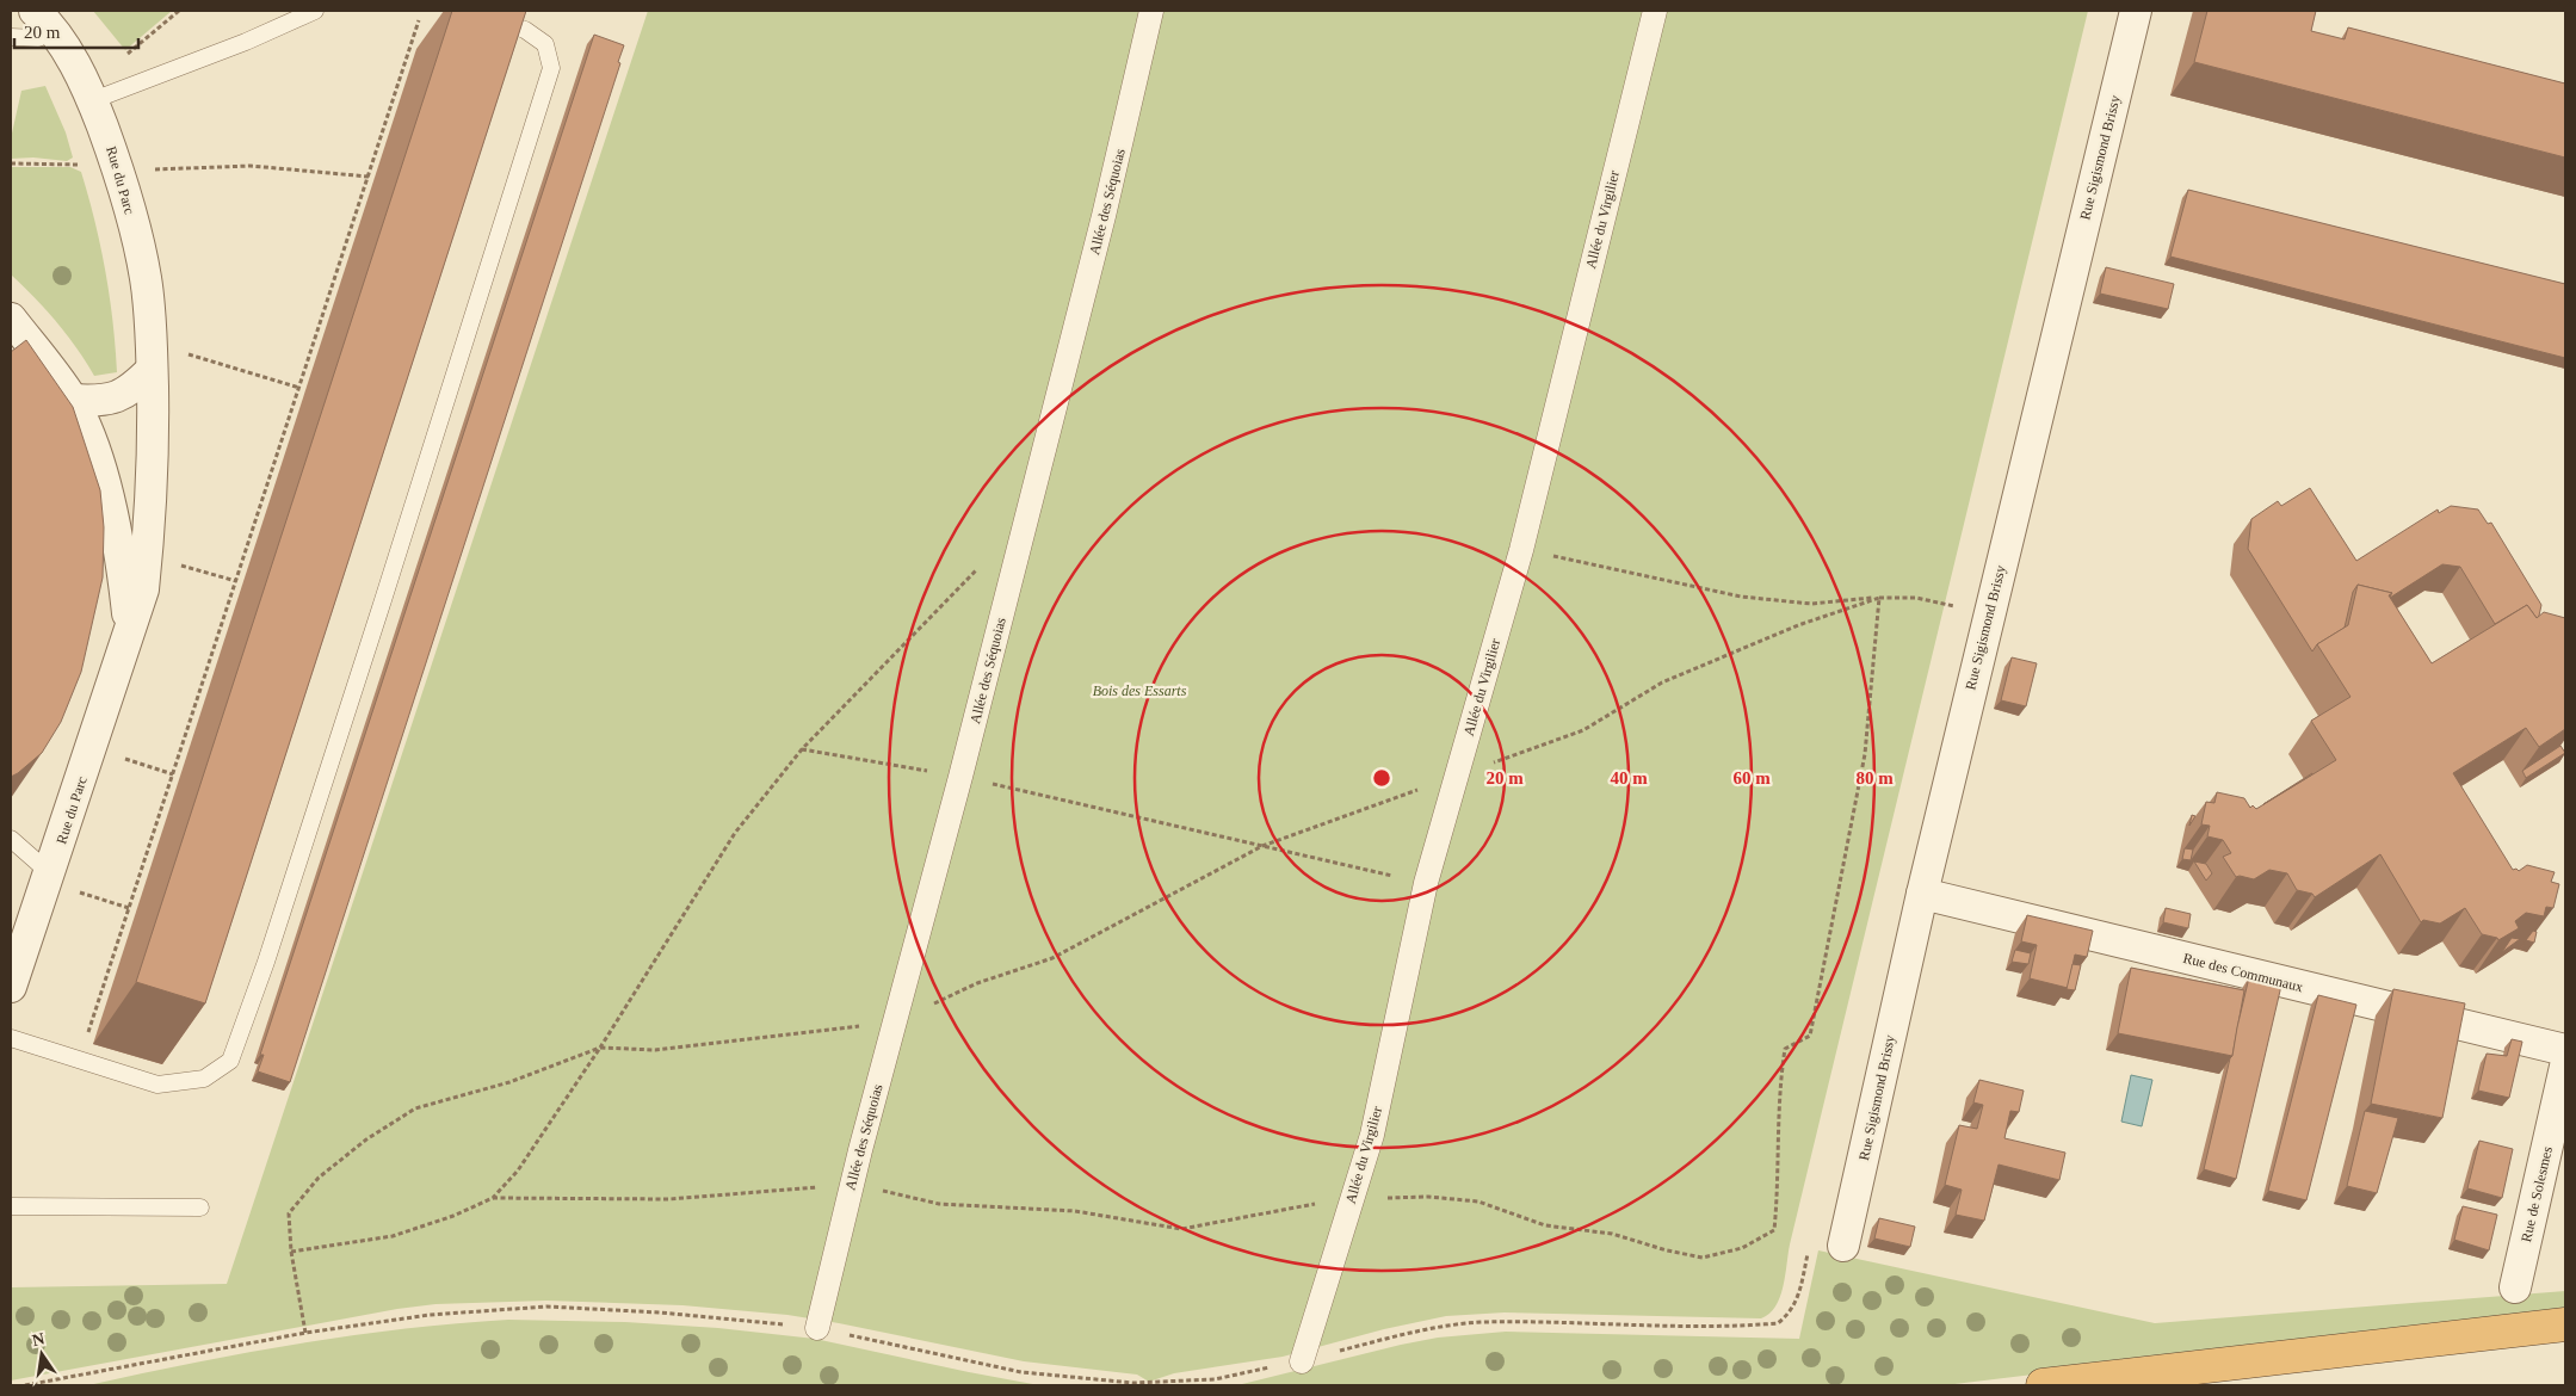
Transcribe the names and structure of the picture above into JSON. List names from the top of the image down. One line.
{"streets":{"street":["Rue Sigismond Brissy","Rue du Parc","Allée des Séquoias","Allée du Virgilier","Rue des Communaux","Rue de Solesmes"]},"crossings":[["Rue Sigismond Brissy","Rue des Communaux"]],"parks":["Bois des Essarts"],"scale_bar":"20 m","north":"top","rings":["20 m","40 m","60 m","80 m"]}
